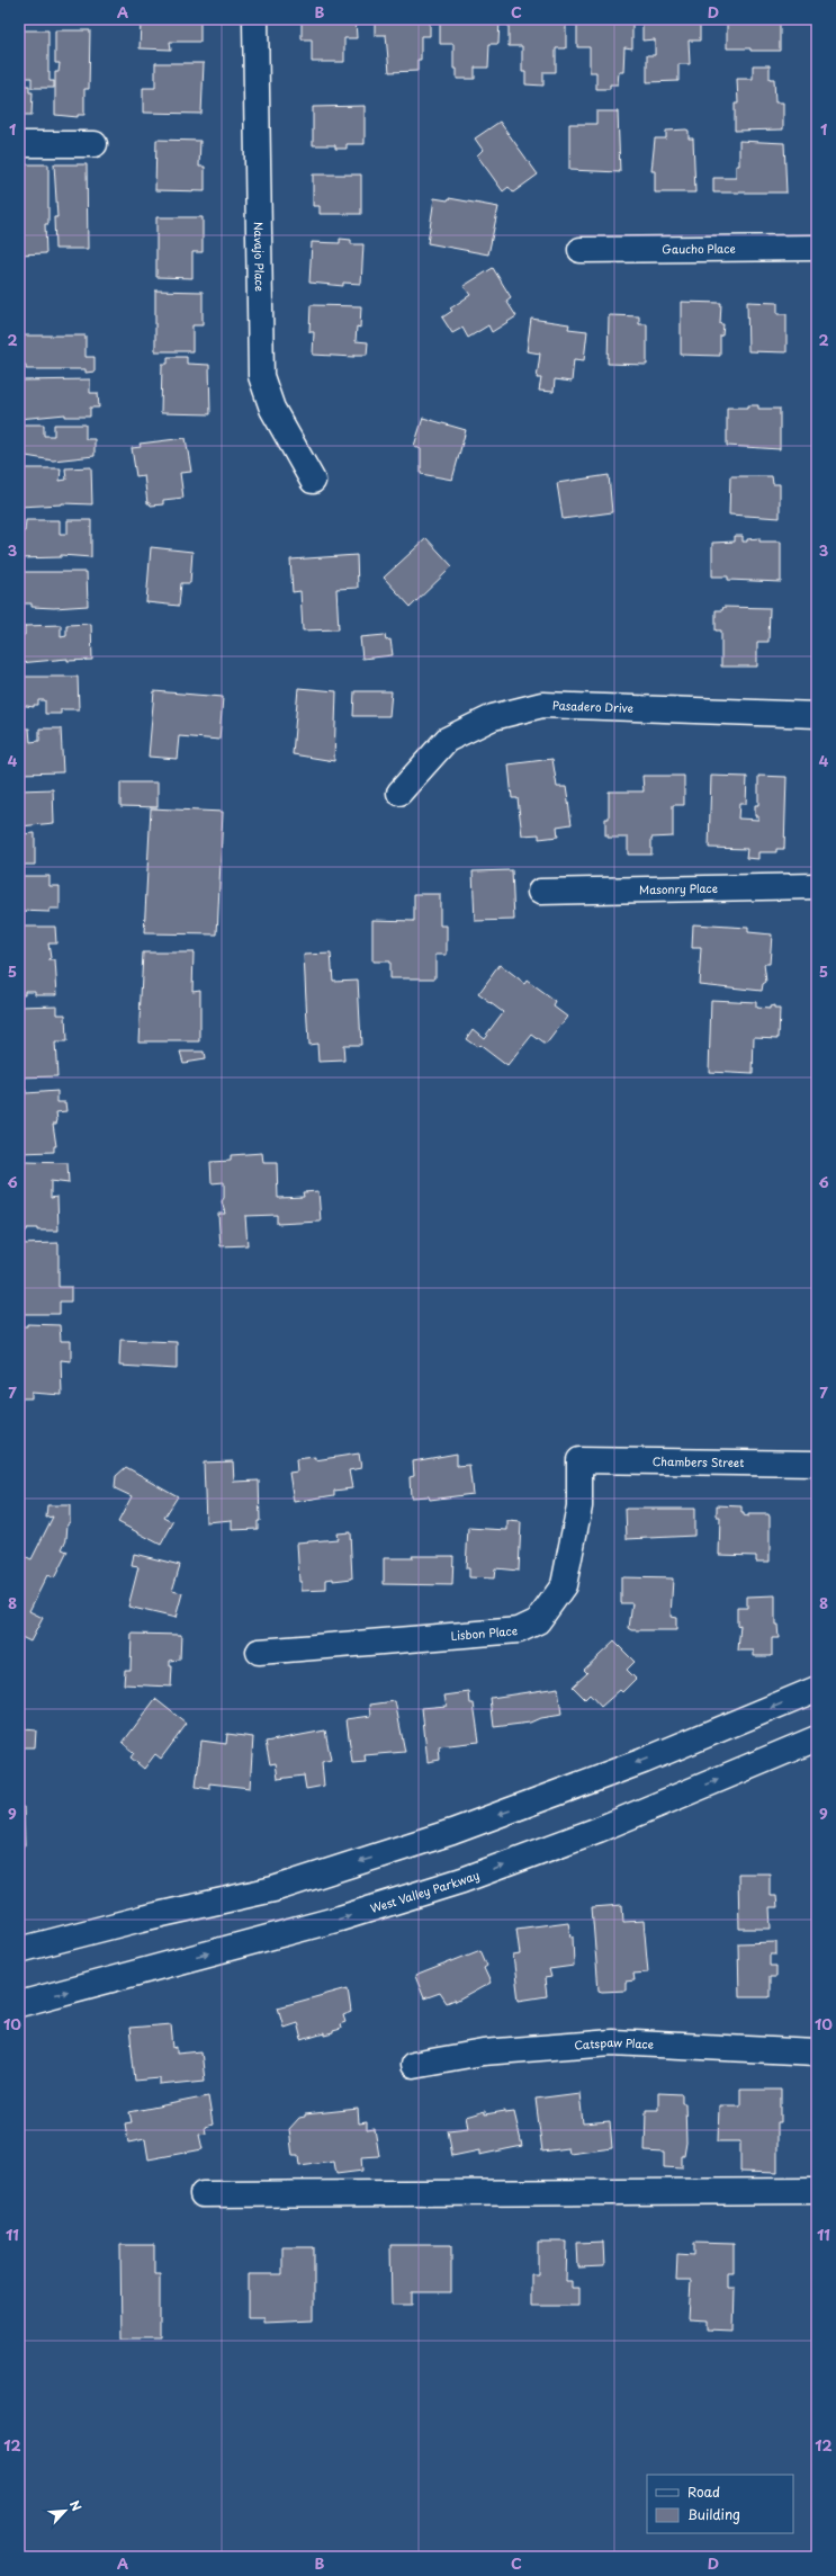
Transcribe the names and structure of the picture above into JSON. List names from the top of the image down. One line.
{"streets":{"street":["Gaucho Place","Navajo Place","Pasadero Drive","Masonry Place","Chambers Street","Lisbon Place","West Valley Parkway","Catspaw Place"]},"crossings":[["Chambers Street","Lisbon Place"]],"legend":["Road","Building"],"north":"top right","grid":{"columns":["A","B","C","D"],"rows":["1","2","3","4","5","6","7","8","9","10","11","12"]}}
